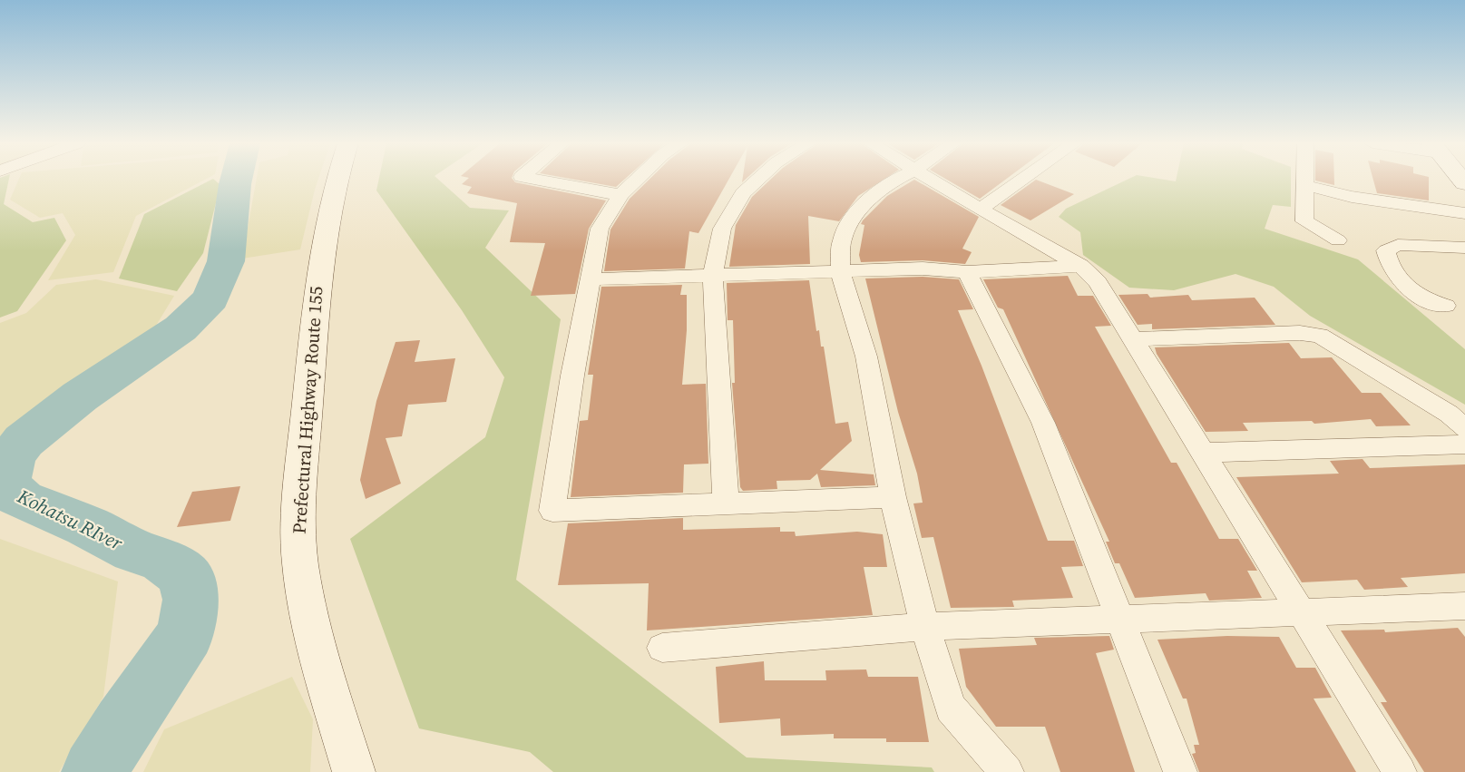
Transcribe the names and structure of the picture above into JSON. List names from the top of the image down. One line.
{"streets":{"main road":["Prefectural Highway Route 155"]},"water":["Kohatsu RIver"]}
